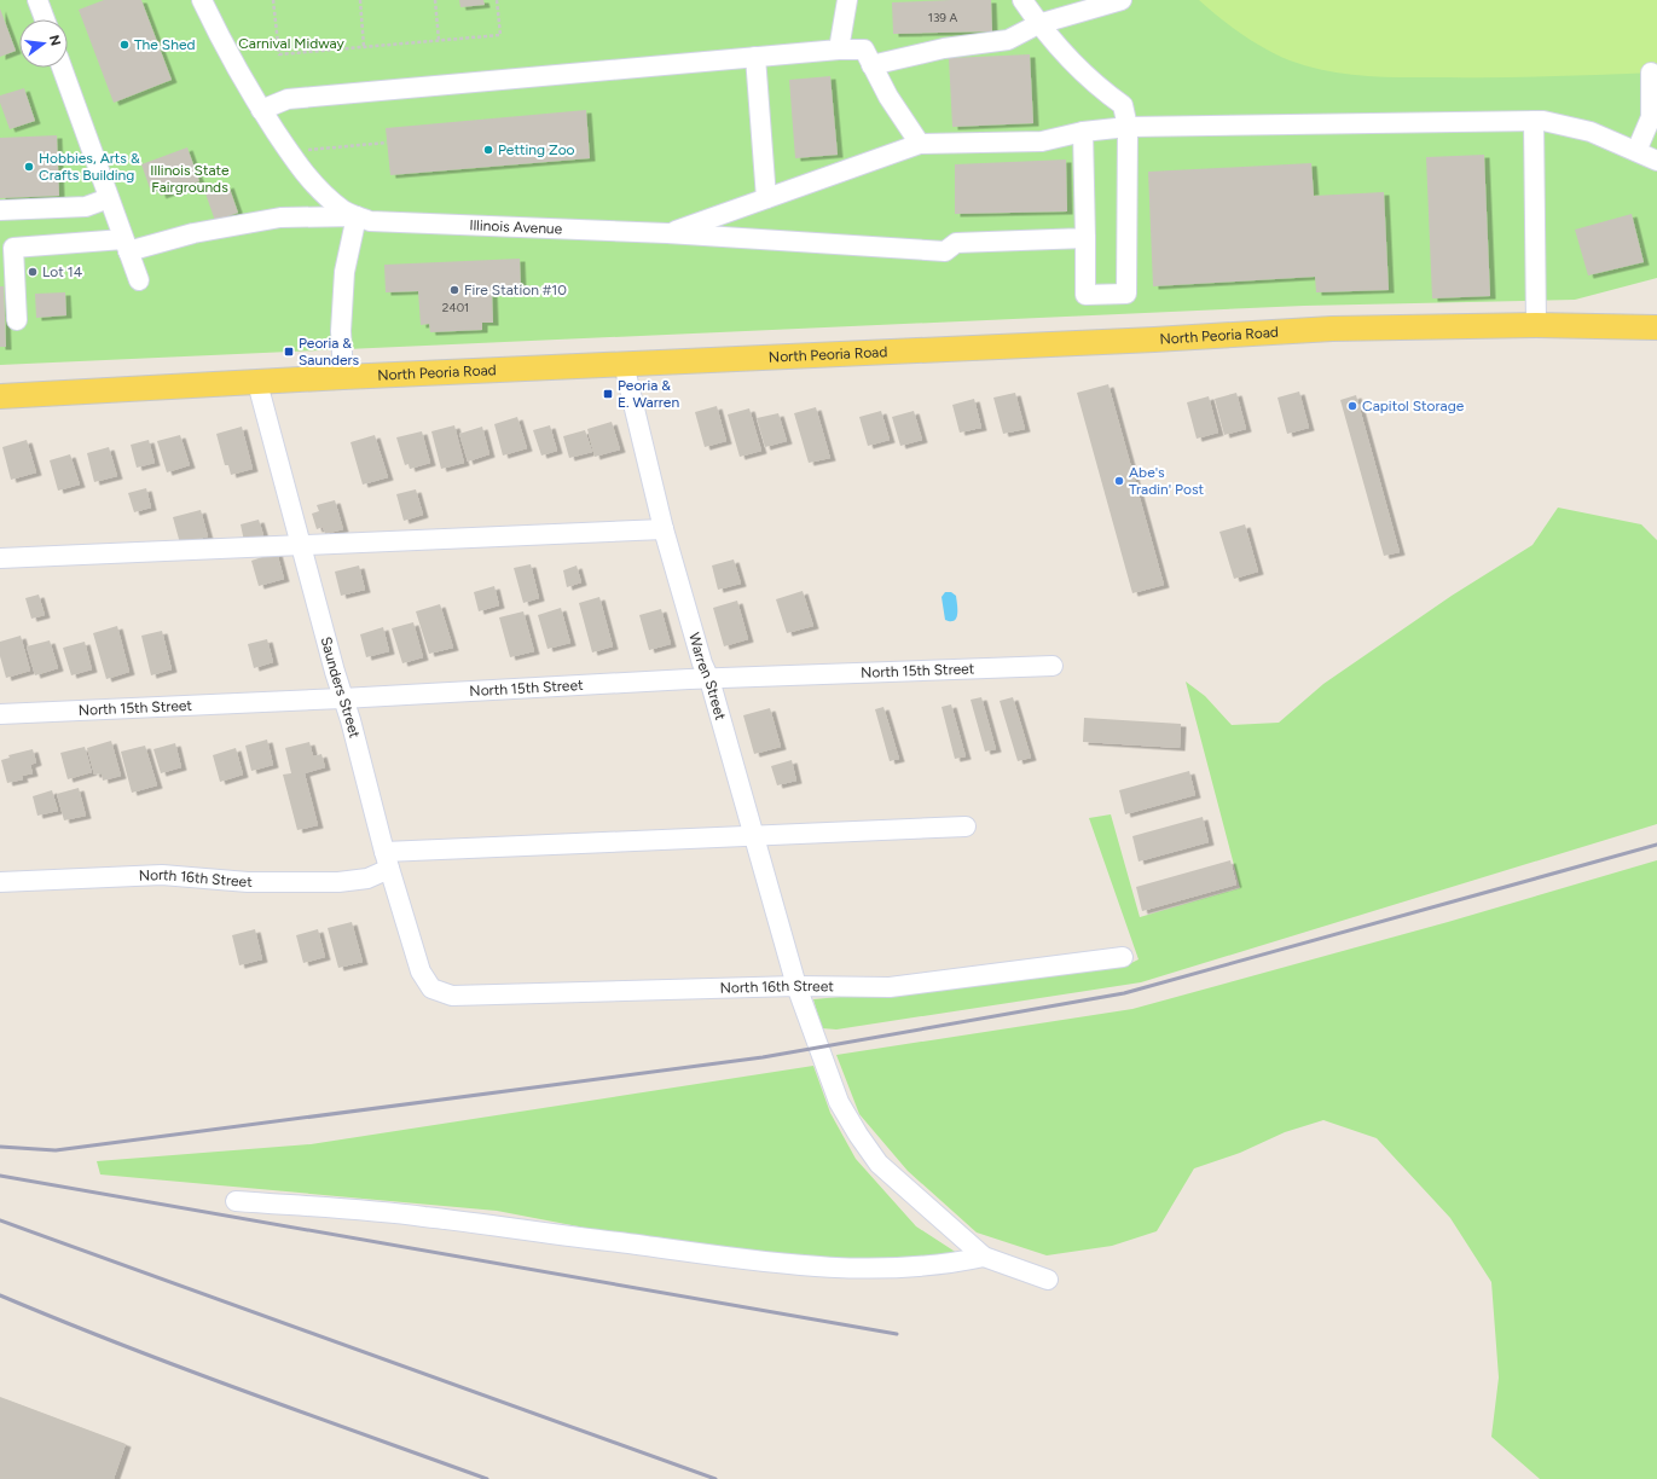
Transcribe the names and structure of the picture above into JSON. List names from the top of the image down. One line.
{"streets":{"main road":["North Peoria Road"],"street":["Illinois Avenue","North 15th Street","Warren Street","Saunders Street","North 16th Street"]},"crossings":[["North Peoria Road","Warren Street"],["North Peoria Road","Saunders Street"],["North 15th Street","Warren Street"],["North 15th Street","Saunders Street"],["Warren Street","North 16th Street"],["Saunders Street","North 16th Street"]],"parks":["Carnival Midway","Illinois State Fairgrounds"],"places":{"other":["The Shed","Petting Zoo","Hobbies, Arts & Crafts Building","Lot 14","Fire Station #10","Capitol Storage","Abe's Tradin' Post"],"transit":["Peoria & Saunders","Peoria & E. Warren"]},"house_numbers":["139 A","2401"],"north":"right"}
